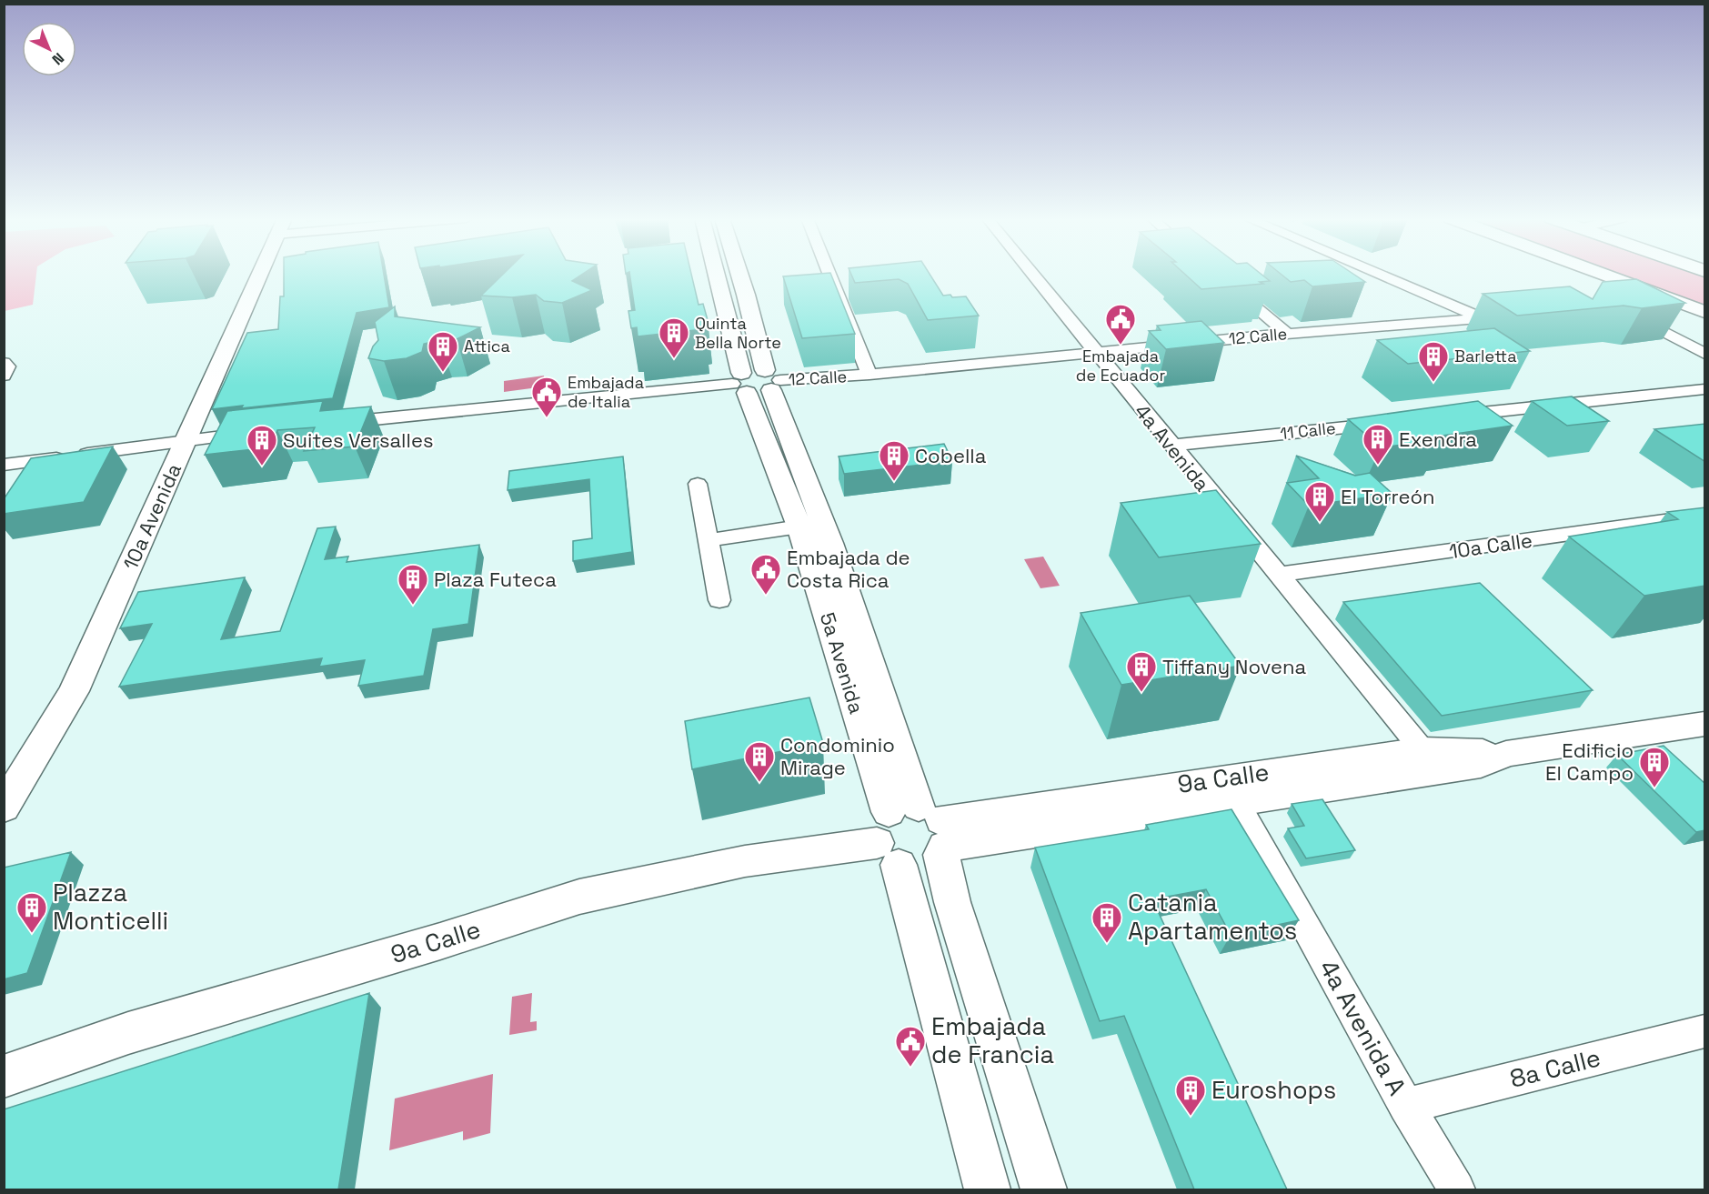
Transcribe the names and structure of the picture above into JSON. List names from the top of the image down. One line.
{"streets":{"street":["12 Calle","11 Calle","4a Avenida","10a Avenida","10a Calle","5a Avenida","9a Calle","4a Avenida A","8a Calle"]},"crossings":[["12 Calle","4a Avenida"],["12 Calle","5a Avenida"],["11 Calle","4a Avenida"],["4a Avenida","10a Calle"],["4a Avenida","9a Calle"],["5a Avenida","9a Calle"],["9a Calle","4a Avenida A"],["4a Avenida A","8a Calle"]],"places":{"public building":["Embajada de Ecuador","Embajada de Italia","Embajada de Costa Rica","Embajada de Francia"],"building":["Quinta Bella Norte","Attica","Barletta","Exendra","Suites Versalles","Cobella","El Torreón","Plaza Futeca","Tiffany Novena","Condominio Mirage","Edificio El Campo","Plazza Monticelli","Catania Apartamentos","Euroshops"]},"north":"bottom right"}
